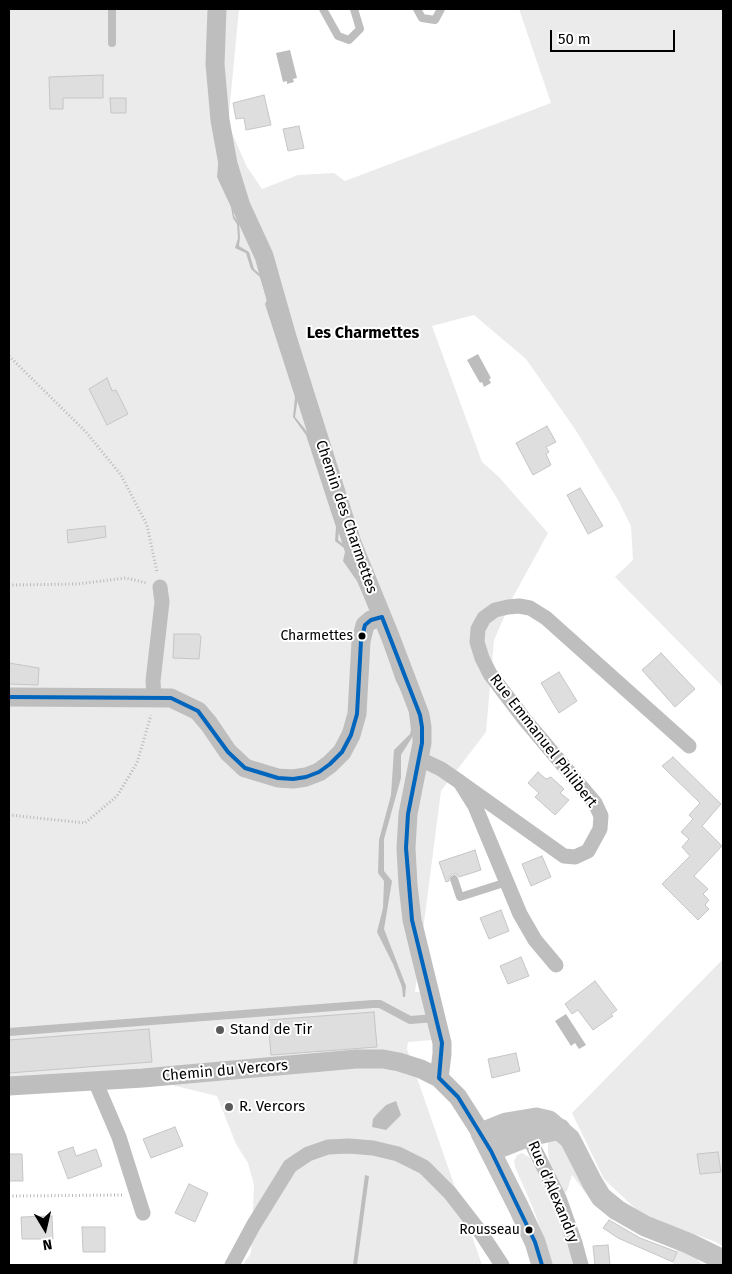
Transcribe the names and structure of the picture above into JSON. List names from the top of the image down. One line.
{"streets":{"street":["Chemin des Charmettes","Rue Emmanuel Philibert","Chemin du Vercors","Rue d'Alexandry"]},"crossings":[["Chemin des Charmettes","Rue Emmanuel Philibert"],["Chemin des Charmettes","Chemin du Vercors"]],"districts":["Les Charmettes"],"places":["Charmettes","Stand de Tir","R. Vercors","Rousseau"],"scale_bar":"50 m","north":"bottom"}
